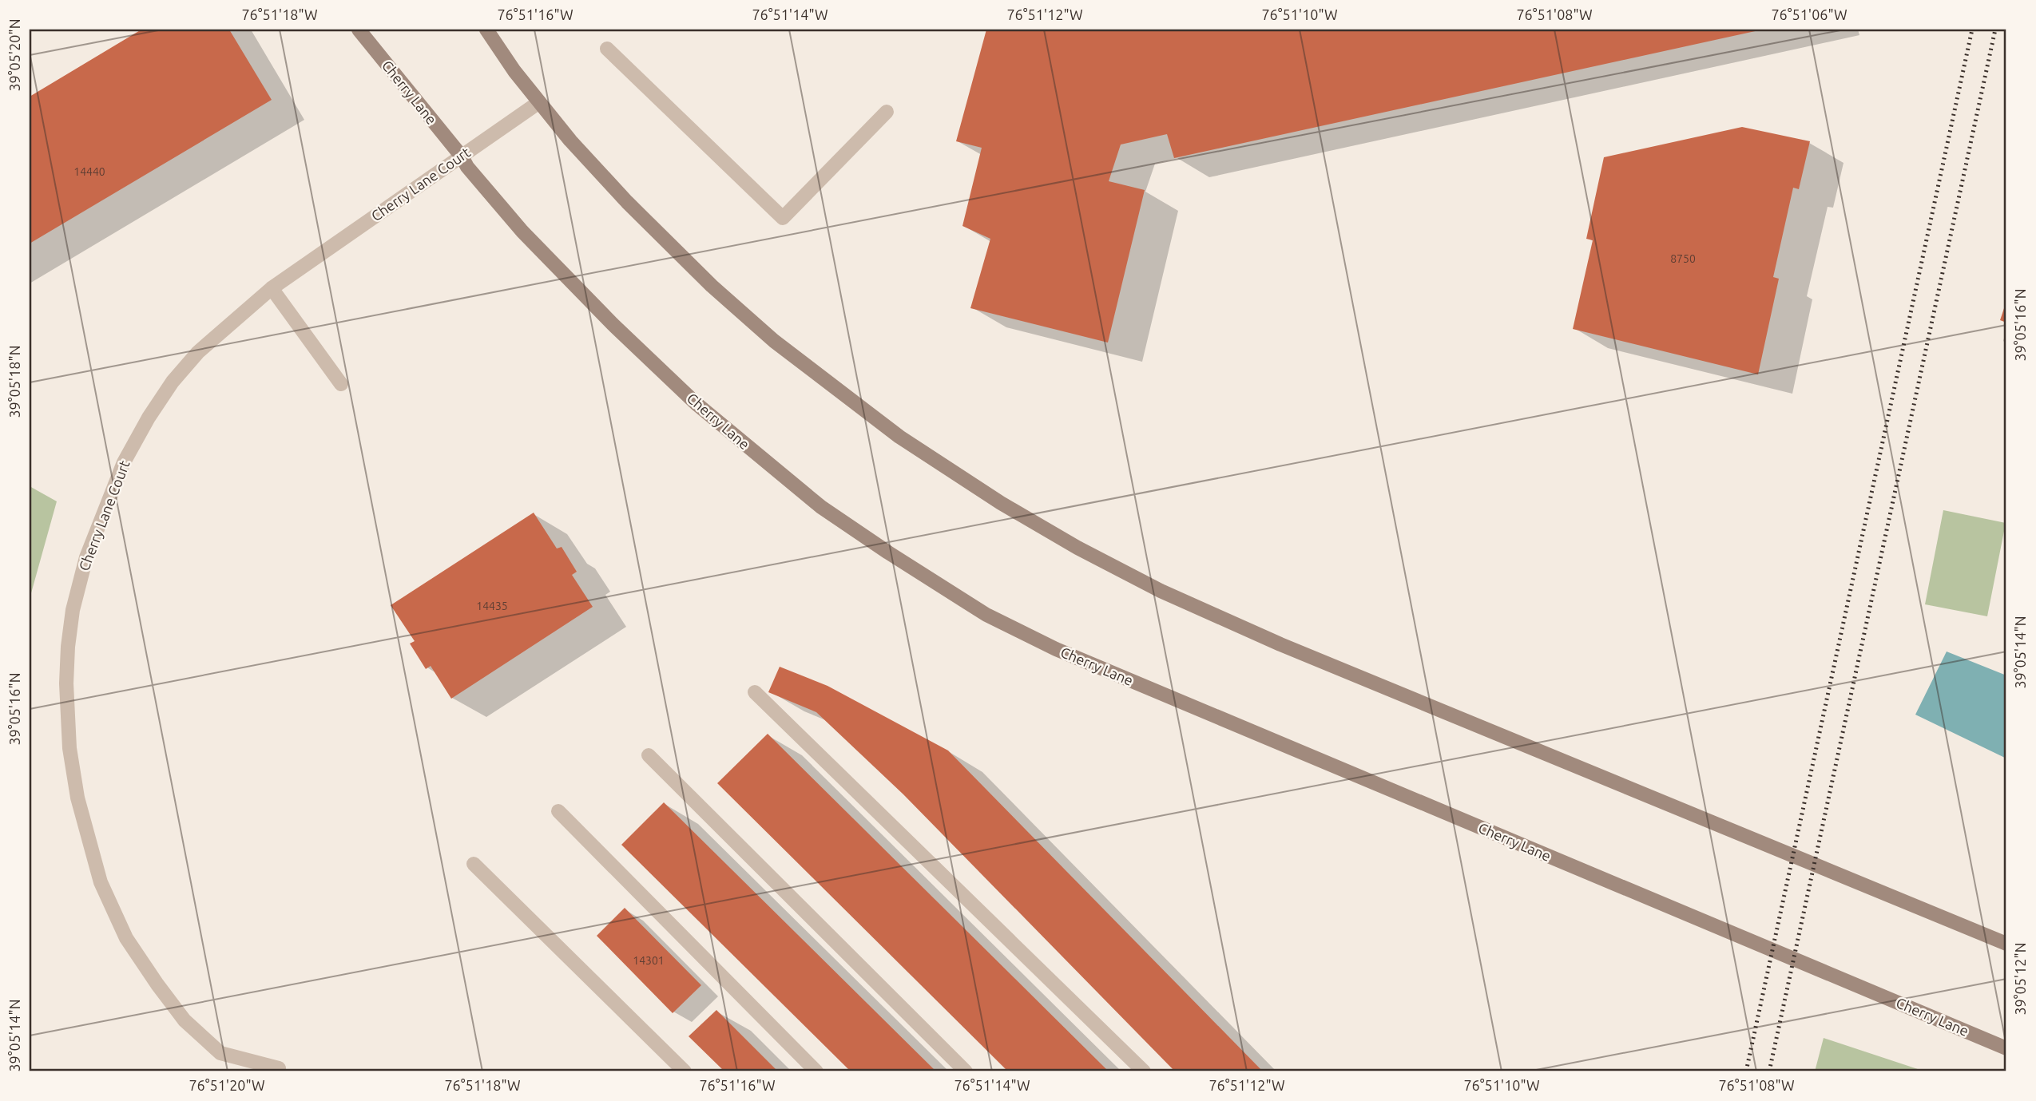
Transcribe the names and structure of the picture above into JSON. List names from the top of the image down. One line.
{"streets":{"main road":["Cherry Lane"],"street":["Cherry Lane Court"]},"crossings":[["Cherry Lane","Cherry Lane Court"]],"house_numbers":["14440","8750","14435","14301"],"coordinates":["76°51'18\"W","76°51'16\"W","76°51'14\"W","76°51'12\"W","76°51'10\"W","76°51'08\"W","76°51'06\"W","39°05'20\"N","39°05'16\"N","39°05'18\"N","39°05'14\"N","39°05'12\"N","76°51'20\"W"]}
